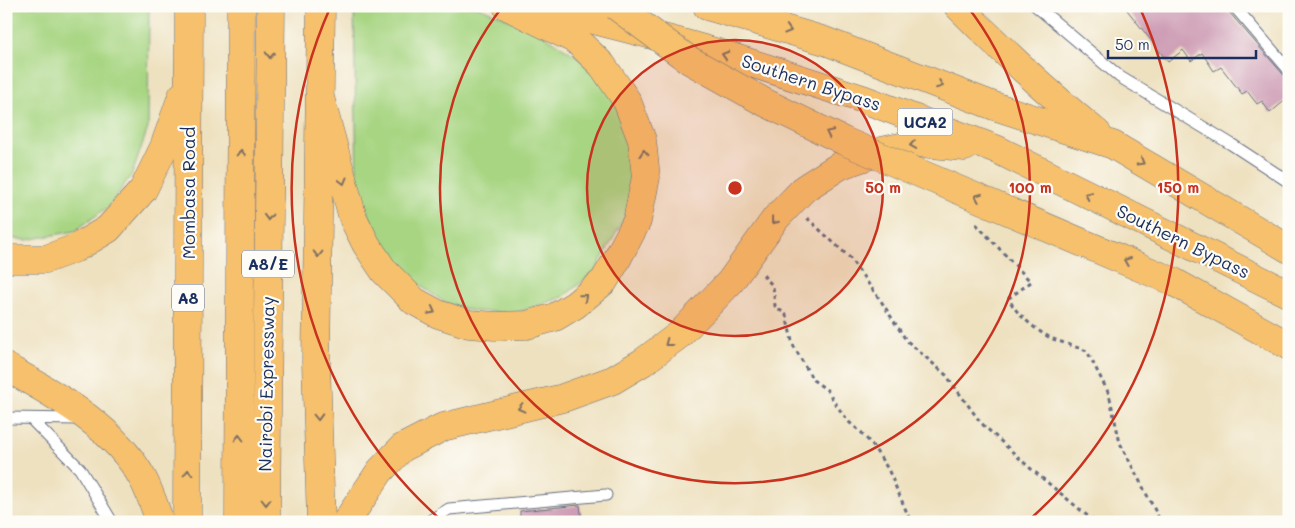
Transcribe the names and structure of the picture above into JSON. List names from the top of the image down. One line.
{"streets":{"highway":["Southern Bypass","UCA2","Mombasa Road","A8/E","A8","Nairobi Expressway"]},"crossings":[["Mombasa Road","A8"]],"scale_bar":"50 m","rings":["50 m","100 m","150 m"]}
